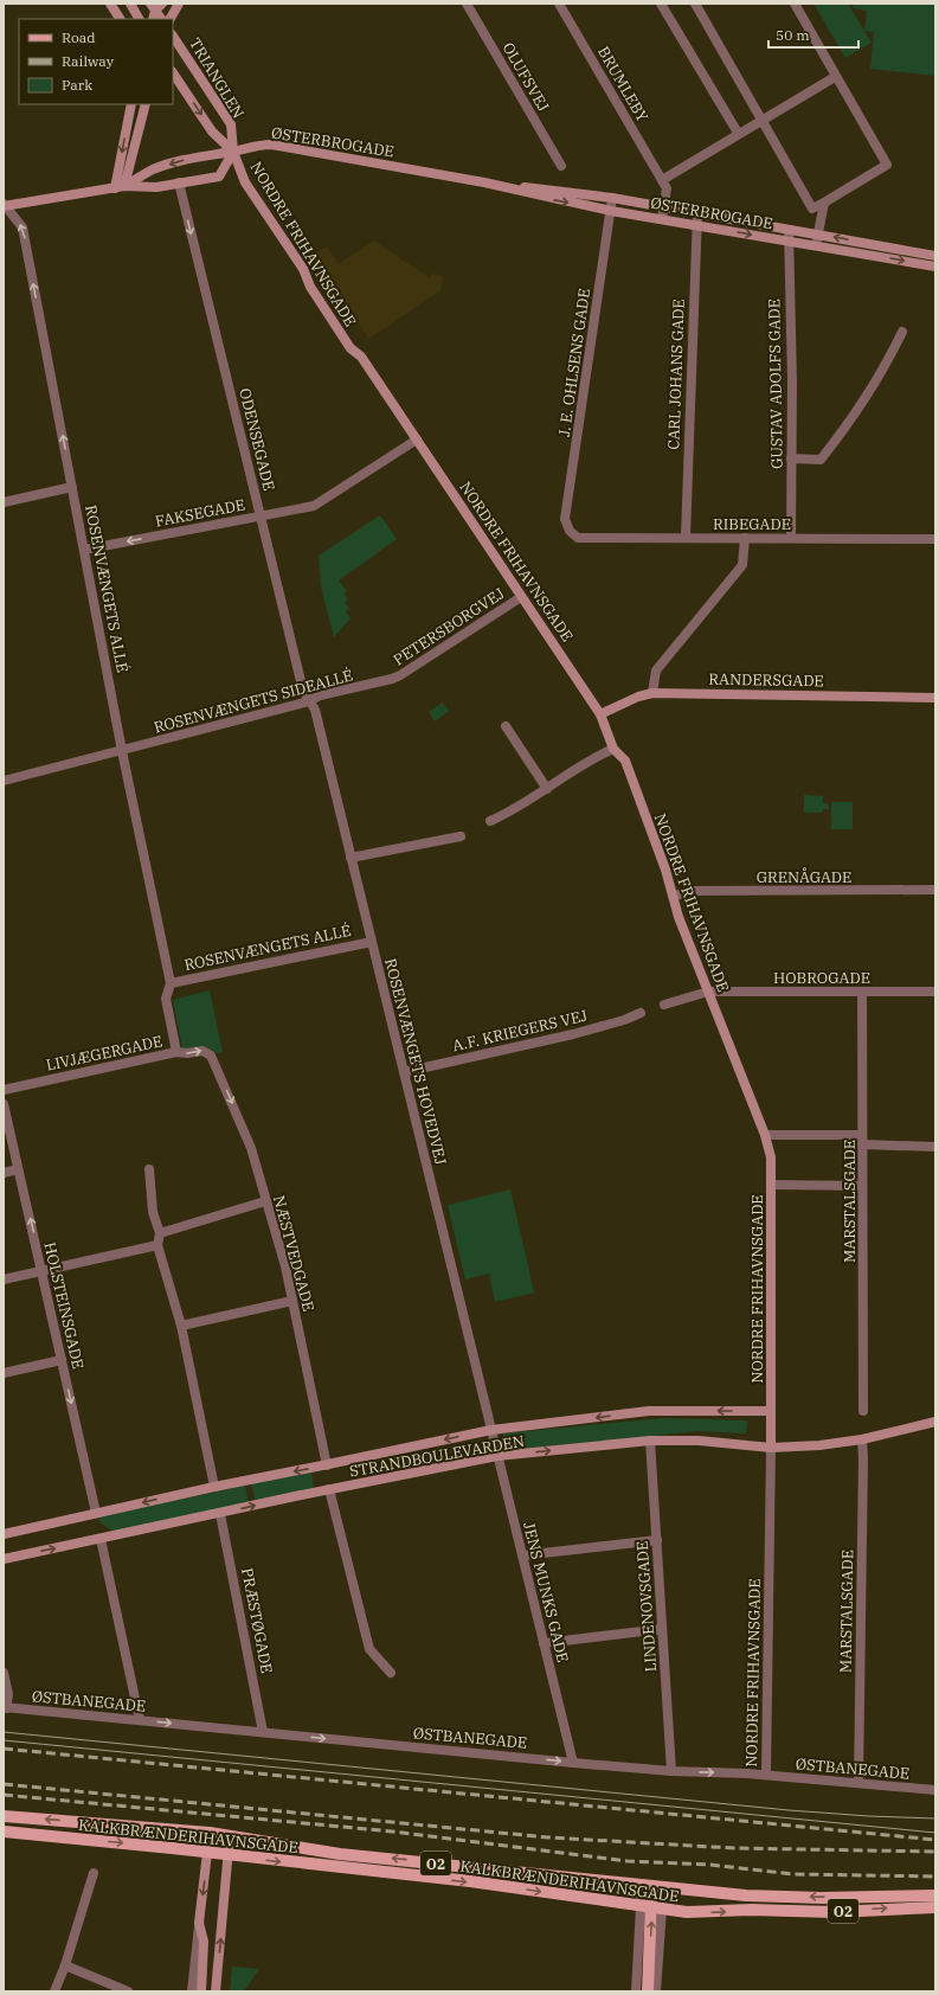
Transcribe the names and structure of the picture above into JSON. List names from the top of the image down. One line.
{"streets":{"main road":["KALKBRÆNDERIHAVNSGADE","O2"],"street":["OLUFSVEJ","TRIANGLEN","BRUMLEBY","ØSTERBROGADE","NORDRE FRIHAVNSGADE","J. E. OHLSENS GADE","CARL JOHANS GADE","GUSTAV ADOLFS GADE","ODENSEGADE","FAKSEGADE","RIBEGADE","ROSENVÆNGETS ALLÉ","PETERSBORGVEJ","RANDERSGADE","ROSENVÆNGETS SIDEALLÉ","GRENÅGADE","HOBROGADE","A.F. KRIEGERS VEJ","LIVJÆGERGADE","ROSENVÆNGETS HOVEDVEJ","MARSTALSGADE","NÆSTVEDGADE","HOLSTEINSGADE","STRANDBOULEVARDEN","JENS MUNKS GADE","LINDENOVSGADE","PRÆSTØGADE","ØSTBANEGADE"]},"crossings":[["TRIANGLEN","ØSTERBROGADE"],["TRIANGLEN","NORDRE FRIHAVNSGADE"],["BRUMLEBY","ØSTERBROGADE"],["ØSTERBROGADE","NORDRE FRIHAVNSGADE"],["ØSTERBROGADE","J. E. OHLSENS GADE"],["ØSTERBROGADE","CARL JOHANS GADE"],["ØSTERBROGADE","GUSTAV ADOLFS GADE"],["ØSTERBROGADE","ODENSEGADE"],["ØSTERBROGADE","ROSENVÆNGETS ALLÉ"],["NORDRE FRIHAVNSGADE","FAKSEGADE"],["NORDRE FRIHAVNSGADE","PETERSBORGVEJ"],["NORDRE FRIHAVNSGADE","RANDERSGADE"],["NORDRE FRIHAVNSGADE","GRENÅGADE"],["NORDRE FRIHAVNSGADE","HOBROGADE"],["NORDRE FRIHAVNSGADE","STRANDBOULEVARDEN"],["NORDRE FRIHAVNSGADE","ØSTBANEGADE"],["J. E. OHLSENS GADE","RIBEGADE"],["CARL JOHANS GADE","RIBEGADE"],["GUSTAV ADOLFS GADE","RIBEGADE"],["ODENSEGADE","FAKSEGADE"],["ODENSEGADE","ROSENVÆNGETS SIDEALLÉ"],["ODENSEGADE","ROSENVÆNGETS HOVEDVEJ"],["FAKSEGADE","ROSENVÆNGETS ALLÉ"],["ROSENVÆNGETS ALLÉ","ROSENVÆNGETS SIDEALLÉ"],["ROSENVÆNGETS ALLÉ","LIVJÆGERGADE"],["ROSENVÆNGETS ALLÉ","ROSENVÆNGETS HOVEDVEJ"],["PETERSBORGVEJ","ROSENVÆNGETS SIDEALLÉ"],["ROSENVÆNGETS SIDEALLÉ","ROSENVÆNGETS HOVEDVEJ"],["HOBROGADE","MARSTALSGADE"],["A.F. KRIEGERS VEJ","ROSENVÆNGETS HOVEDVEJ"],["LIVJÆGERGADE","NÆSTVEDGADE"],["ROSENVÆNGETS HOVEDVEJ","STRANDBOULEVARDEN"],["ROSENVÆNGETS HOVEDVEJ","JENS MUNKS GADE"],["MARSTALSGADE","STRANDBOULEVARDEN"],["MARSTALSGADE","ØSTBANEGADE"],["NÆSTVEDGADE","STRANDBOULEVARDEN"],["HOLSTEINSGADE","STRANDBOULEVARDEN"],["STRANDBOULEVARDEN","JENS MUNKS GADE"],["STRANDBOULEVARDEN","LINDENOVSGADE"],["STRANDBOULEVARDEN","PRÆSTØGADE"],["JENS MUNKS GADE","ØSTBANEGADE"],["LINDENOVSGADE","ØSTBANEGADE"],["PRÆSTØGADE","ØSTBANEGADE"]],"one_way":["ODENSEGADE","FAKSEGADE","NÆSTVEDGADE","ØSTBANEGADE"],"legend":["Road","Railway","Park"],"scale_bar":"50 m"}
